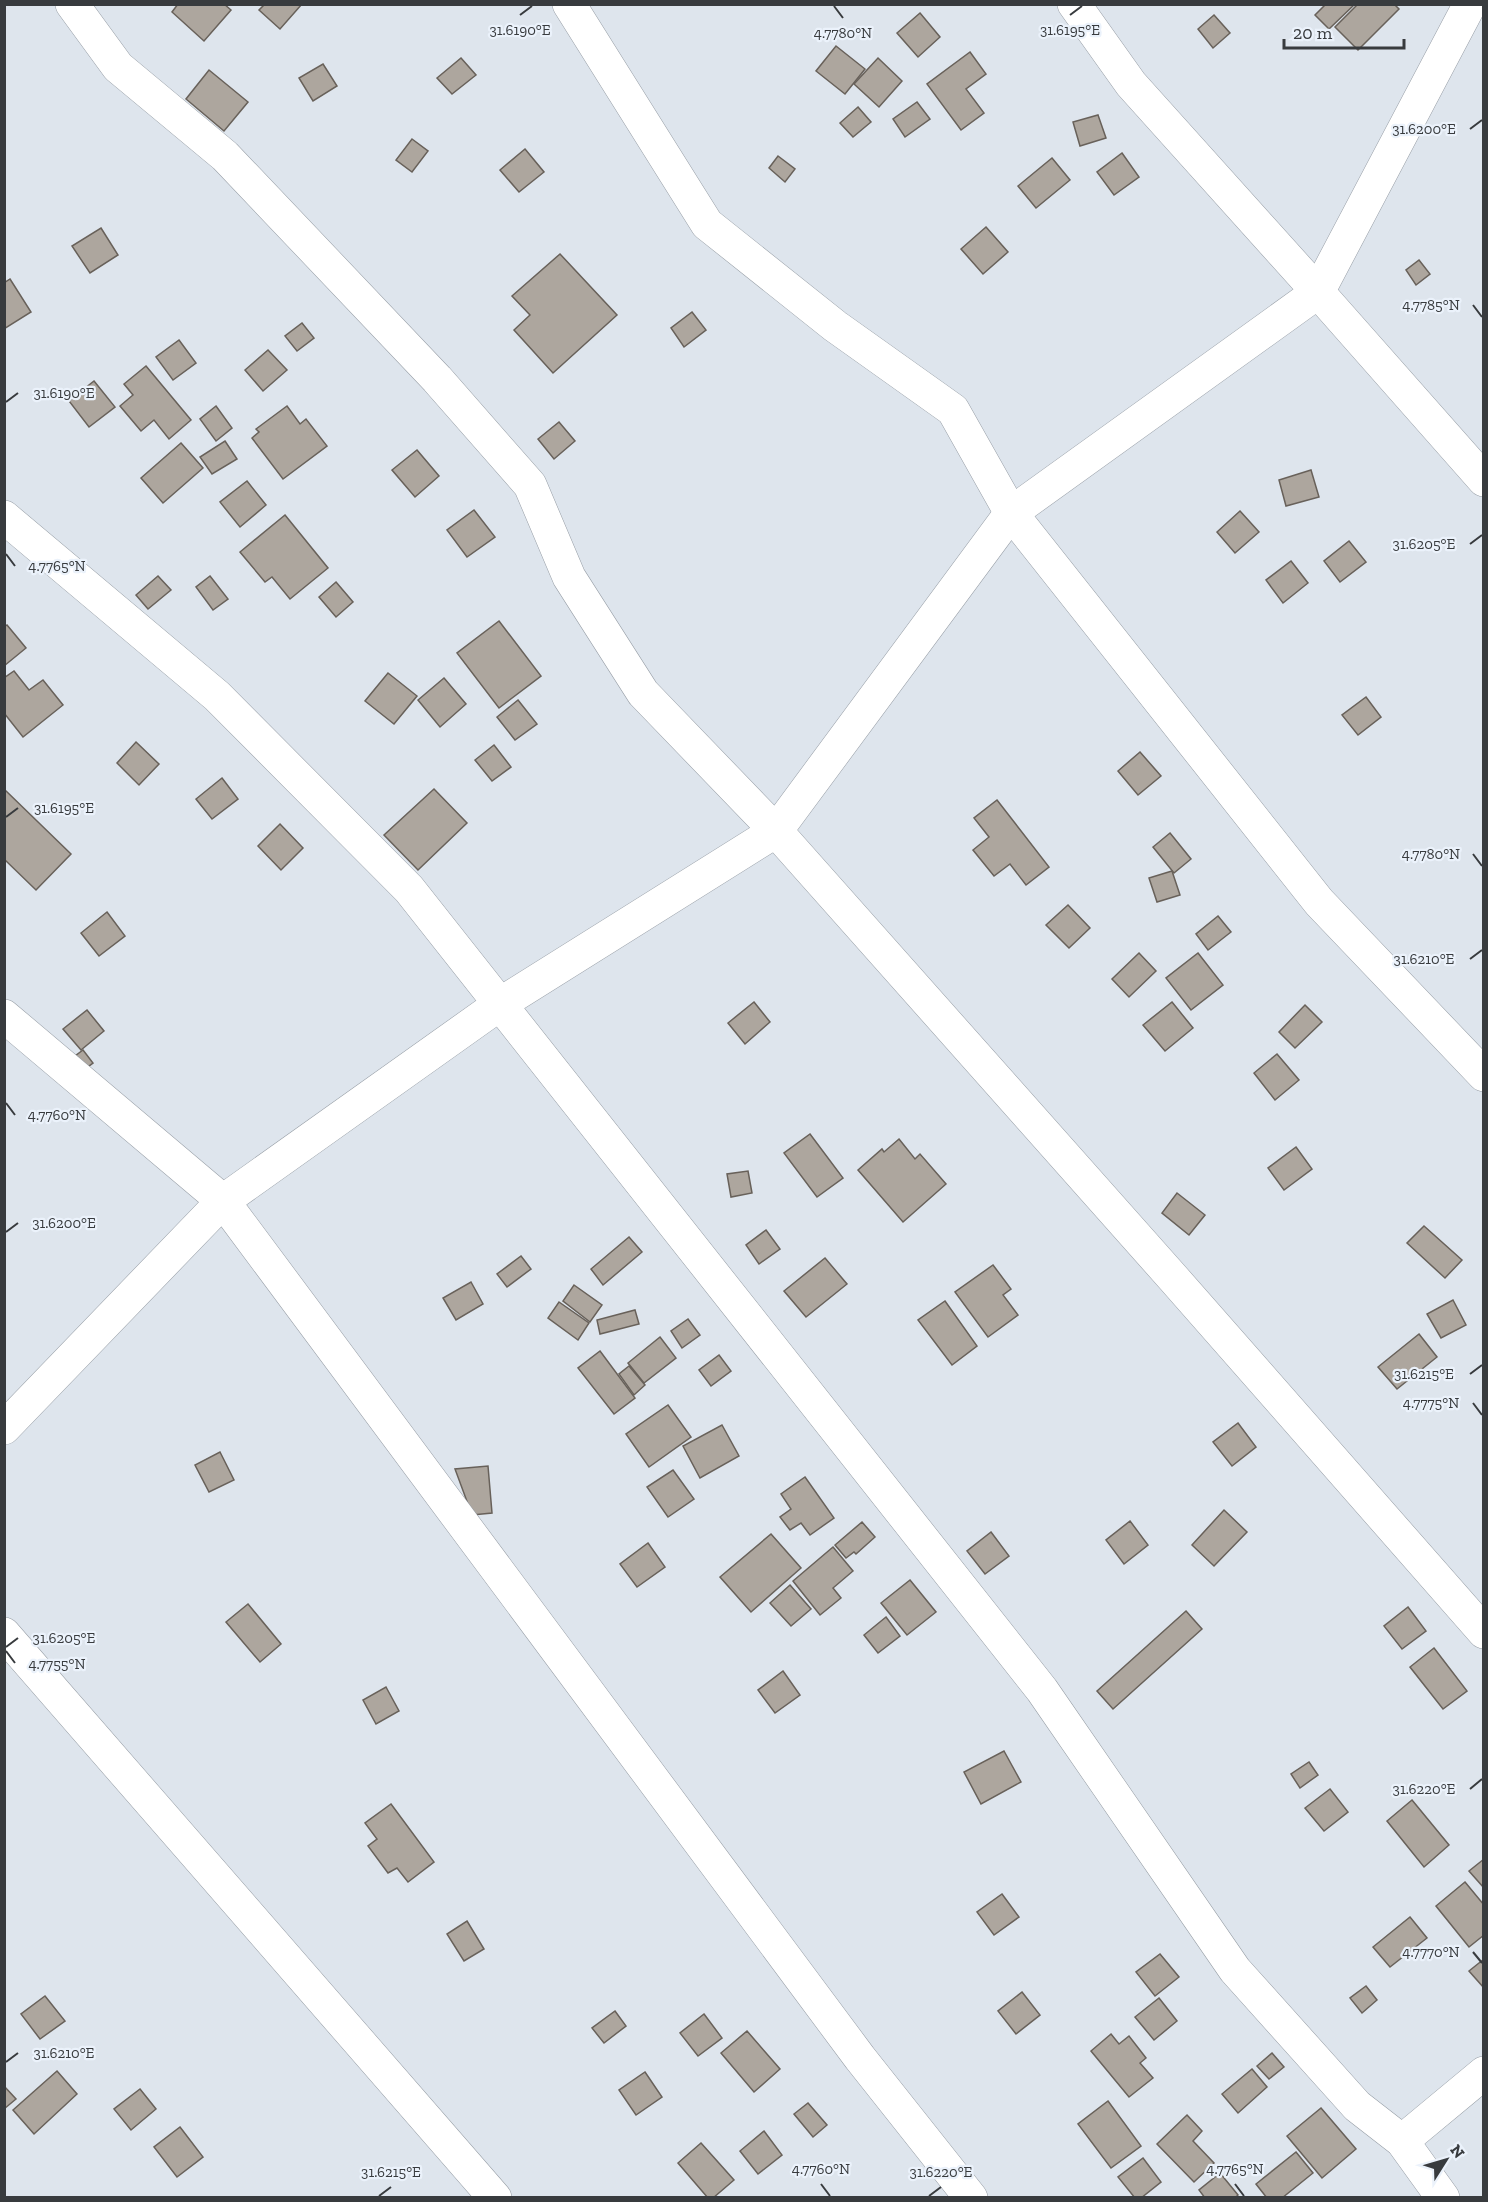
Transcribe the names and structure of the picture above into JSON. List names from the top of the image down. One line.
{"scale_bar":"20 m","north":"top right","coordinates":["31.6195°E","31.6190°E","4.7780°N","31.6200°E","4.7785°N","31.6205°E","4.7765°N","31.6210°E","4.7760°N","31.6215°E","4.7775°N","4.7755°N","31.6220°E","4.7770°N"]}
